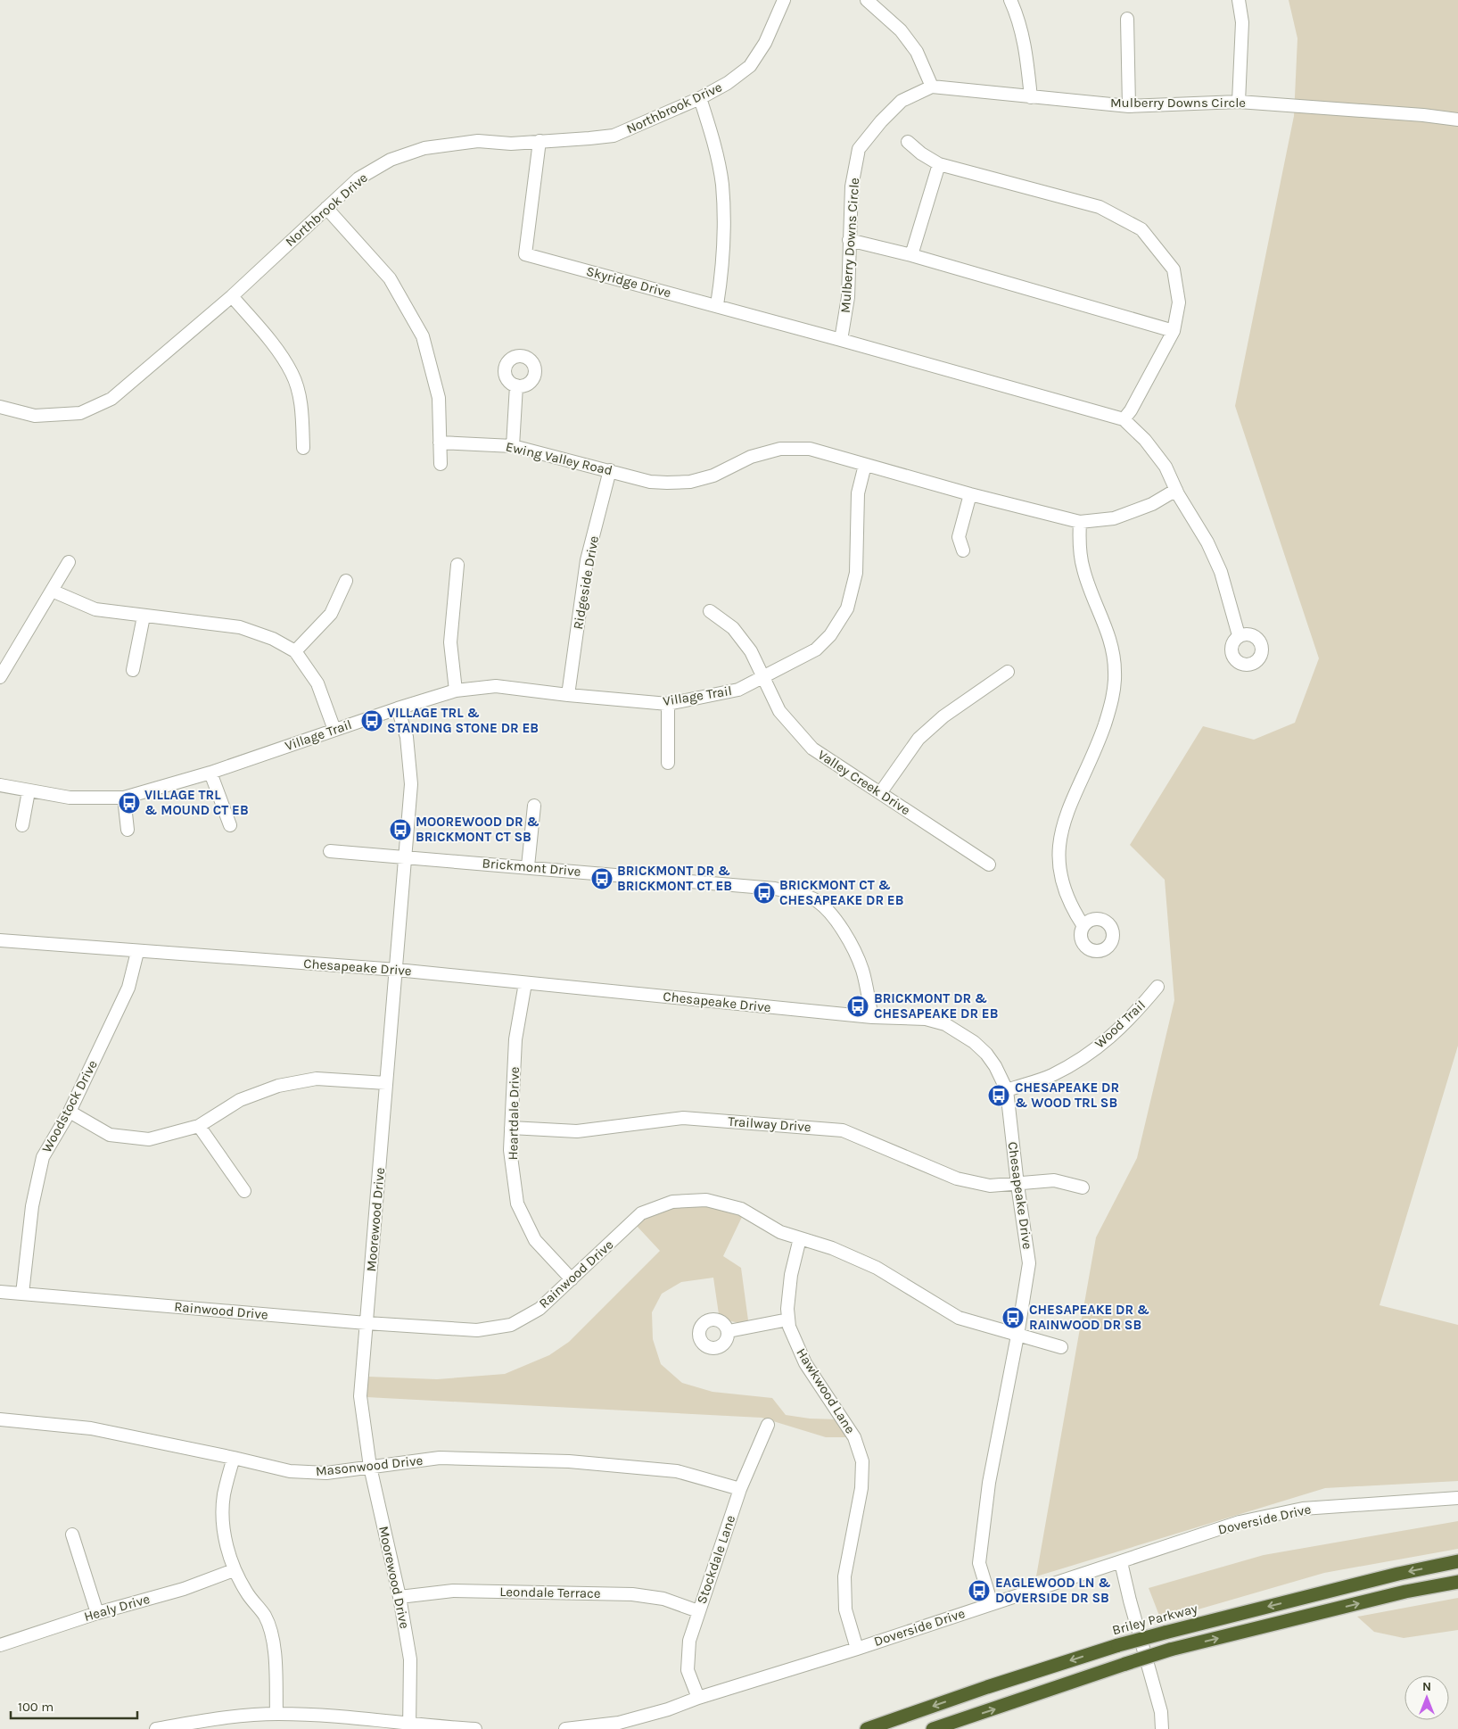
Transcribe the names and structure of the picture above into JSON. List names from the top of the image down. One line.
{"streets":{"highway":["Briley Parkway"],"street":["Mulberry Downs Circle","Northbrook Drive","Skyridge Drive","Ewing Valley Road","Ridgeside Drive","Village Trail","Valley Creek Drive","Brickmont Drive","Chesapeake Drive","Wood Trail","Woodstock Drive","Heartdale Drive","Trailway Drive","Moorewood Drive","Rainwood Drive","Hawkwood Lane","Masonwood Drive","Doverside Drive","Stockdale Lane","Leondale Terrace","Healy Drive"]},"crossings":[["Mulberry Downs Circle","Skyridge Drive"],["Northbrook Drive","Skyridge Drive"],["Ewing Valley Road","Ridgeside Drive"],["Ewing Valley Road","Village Trail"],["Ridgeside Drive","Village Trail"],["Village Trail","Valley Creek Drive"],["Village Trail","Moorewood Drive"],["Brickmont Drive","Chesapeake Drive"],["Brickmont Drive","Moorewood Drive"],["Chesapeake Drive","Wood Trail"],["Chesapeake Drive","Woodstock Drive"],["Chesapeake Drive","Heartdale Drive"],["Chesapeake Drive","Trailway Drive"],["Chesapeake Drive","Moorewood Drive"],["Chesapeake Drive","Rainwood Drive"],["Chesapeake Drive","Doverside Drive"],["Woodstock Drive","Rainwood Drive"],["Heartdale Drive","Trailway Drive"],["Heartdale Drive","Rainwood Drive"],["Moorewood Drive","Rainwood Drive"],["Moorewood Drive","Masonwood Drive"],["Moorewood Drive","Leondale Terrace"],["Rainwood Drive","Hawkwood Lane"],["Hawkwood Lane","Doverside Drive"],["Masonwood Drive","Stockdale Lane"],["Doverside Drive","Stockdale Lane"],["Stockdale Lane","Leondale Terrace"]],"places":{"bus stop":["VILLAGE TRL & STANDING STONE DR EB","VILLAGE TRL & MOUND CT EB","MOOREWOOD DR & BRICKMONT CT SB","BRICKMONT DR & BRICKMONT CT EB","BRICKMONT CT & CHESAPEAKE DR EB","BRICKMONT DR & CHESAPEAKE DR EB","CHESAPEAKE DR & WOOD TRL SB","CHESAPEAKE DR & RAINWOOD DR SB","EAGLEWOOD LN & DOVERSIDE DR SB"]},"scale_bar":"100 m","north":"top"}
